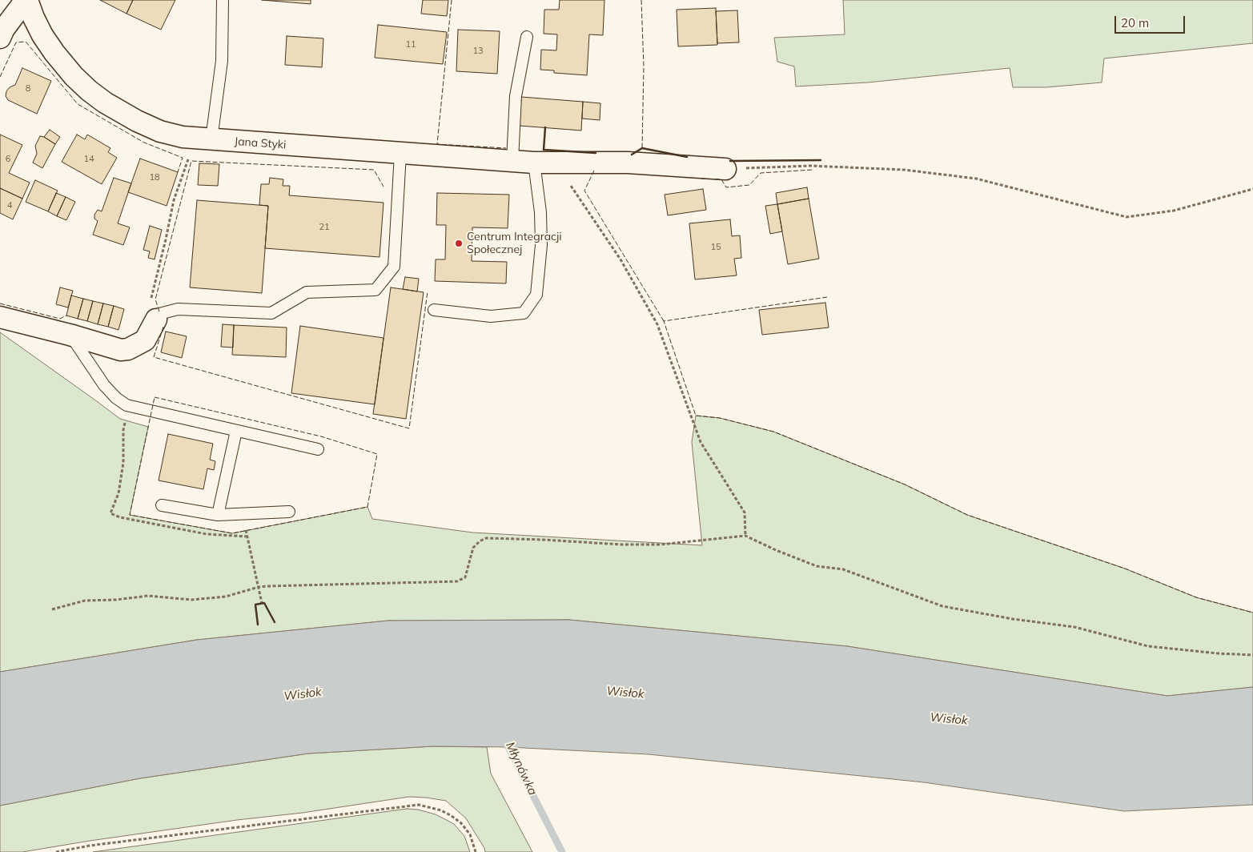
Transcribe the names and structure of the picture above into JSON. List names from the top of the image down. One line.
{"streets":{"street":["Jana Styki"]},"water":["Wisłok","Młynówka"],"places":["Centrum Integracji Społecznej"],"house_numbers":["11","13","8","6","14","18","4","21","15"],"scale_bar":"20 m"}
